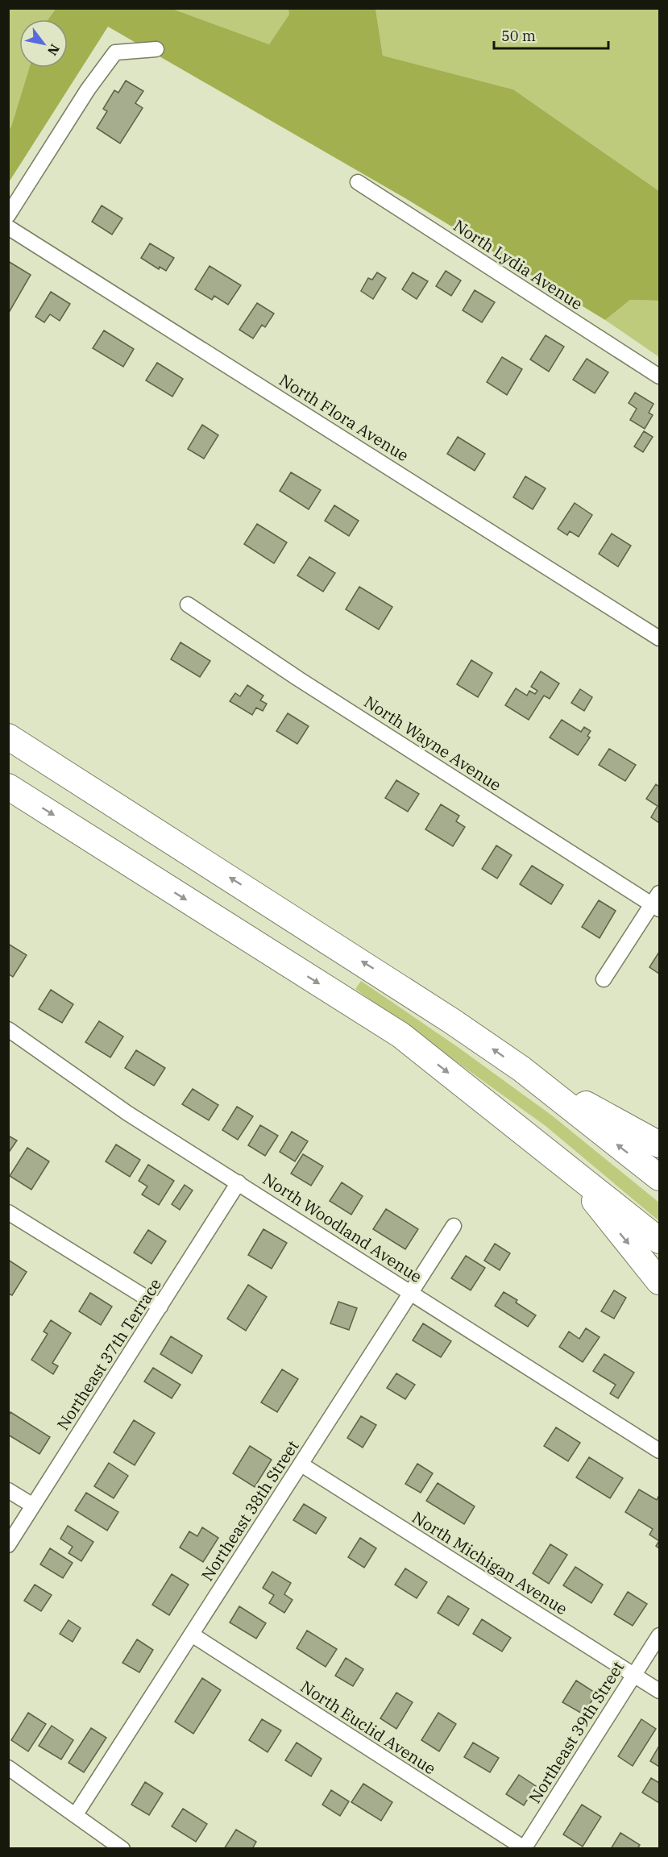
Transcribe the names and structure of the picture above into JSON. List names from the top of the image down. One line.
{"streets":{"street":["North Lydia Avenue","North Flora Avenue","North Wayne Avenue","North Woodland Avenue","Northeast 37th Terrace","Northeast 38th Street","North Michigan Avenue","North Euclid Avenue","Northeast 39th Street"]},"crossings":[["North Woodland Avenue","Northeast 37th Terrace"],["North Woodland Avenue","Northeast 38th Street"],["Northeast 38th Street","North Michigan Avenue"],["Northeast 38th Street","North Euclid Avenue"],["North Michigan Avenue","Northeast 39th Street"],["North Euclid Avenue","Northeast 39th Street"]],"scale_bar":"50 m","north":"bottom right"}
